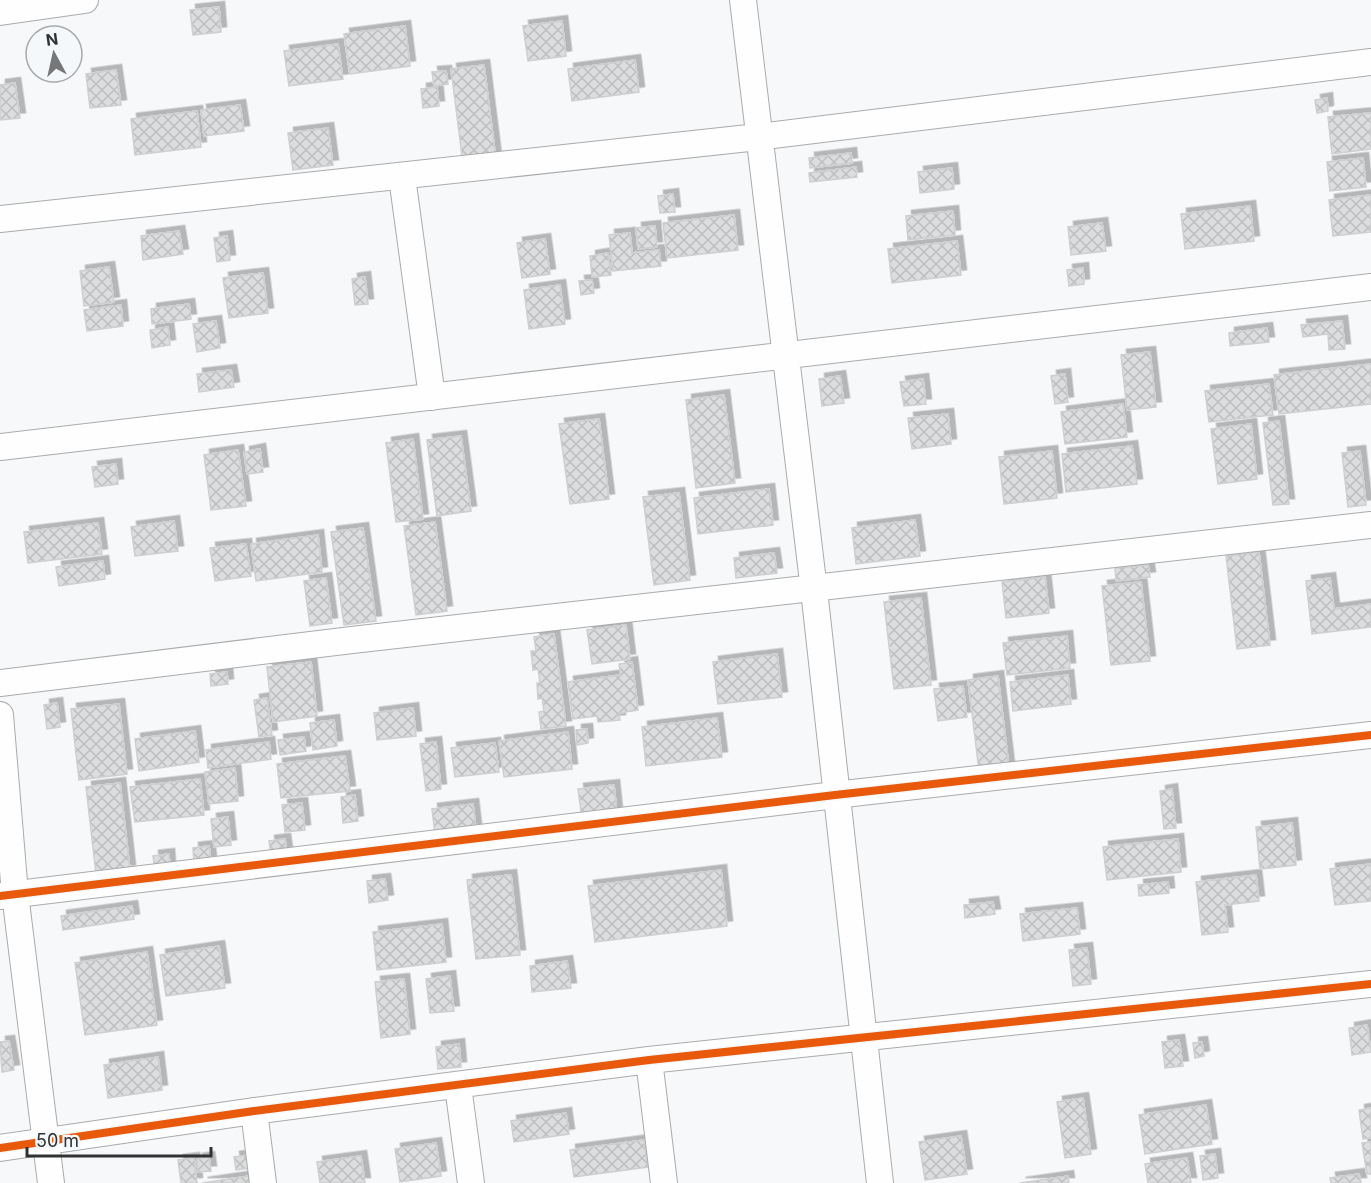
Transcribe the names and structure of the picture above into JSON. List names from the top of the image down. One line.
{"scale_bar":"50 m","north":"top"}
